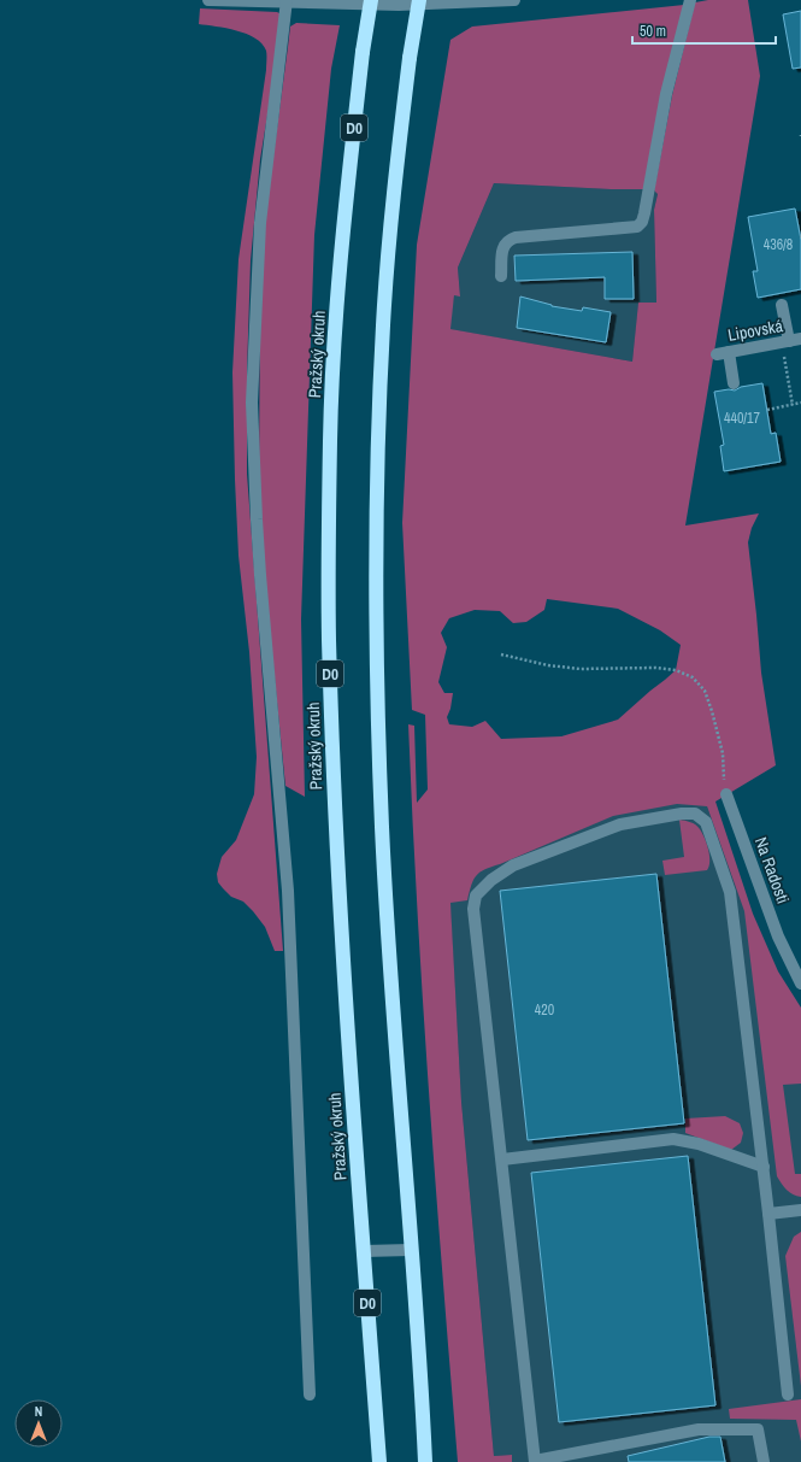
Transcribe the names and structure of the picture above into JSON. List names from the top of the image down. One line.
{"streets":{"highway":["D0","Pražský okruh"],"street":["Lipovská","Na Radosti"]},"house_numbers":["436/8","440/17","420"],"scale_bar":"50 m","north":"top"}
